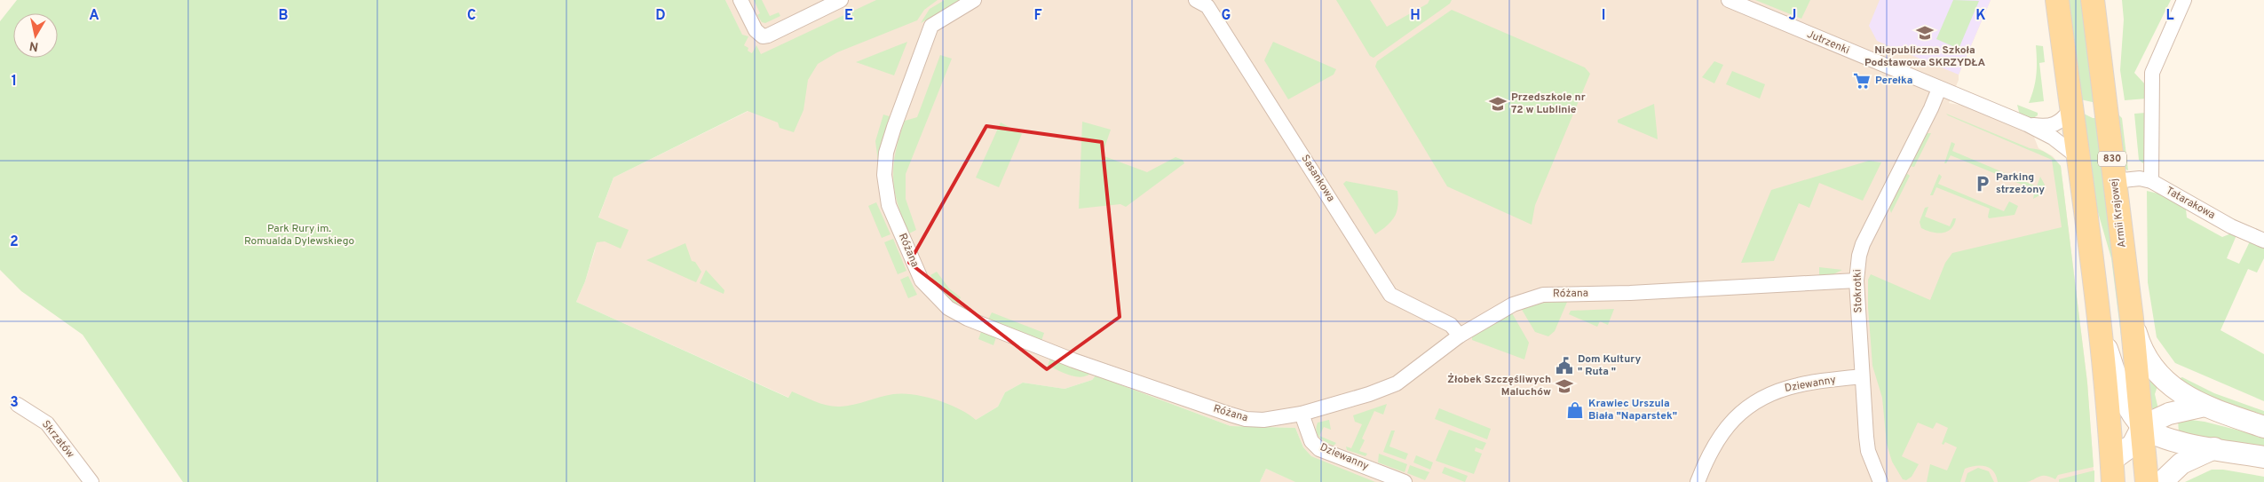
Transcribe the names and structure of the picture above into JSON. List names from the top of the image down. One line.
{"streets":{"main road":["830","Armii Krajowej"],"street":["Jutrzenki","Sasankowa","Tatarakowa","Różana","Stokrotki","Dziewanny","Skrzatów"]},"crossings":[["Jutrzenki","Armii Krajowej"],["Jutrzenki","Stokrotki"],["Sasankowa","Różana"],["Tatarakowa","Armii Krajowej"],["Różana","Stokrotki"],["Różana","Dziewanny"],["Stokrotki","Dziewanny"]],"parks":["Park Rury im. Romualda Dylewskiego"],"places":{"school or university":["Niepubliczna Szkoła Podstawowa SKRZYDŁA","Przedszkole nr 72 w Lublinie","Żłobek Szczęśliwych Maluchów"],"supermarket":["Perełka"],"parking":["Parking strzeżony"],"public building":["Dom Kultury \" Ruta \""],"shop":["Krawiec Urszula Biała \"Naparstek\""]},"north":"bottom","grid":{"columns":["A","B","C","D","E","F","G","H","I","J","K","L"],"rows":["1","2","3"]}}
